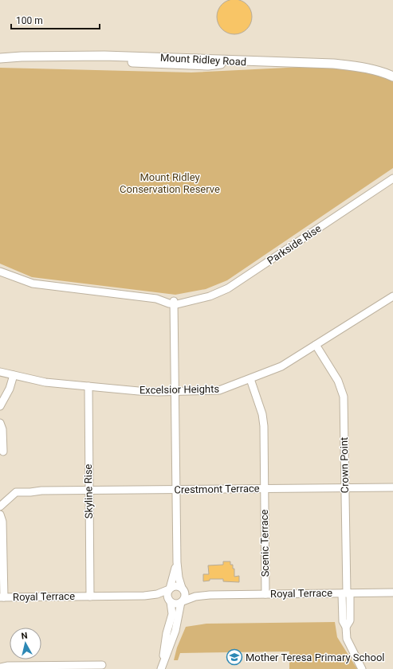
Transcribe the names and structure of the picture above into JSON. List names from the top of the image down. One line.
{"streets":{"street":["Mount Ridley Road","Parkside Rise","Excelsior Heights","Crown Point","Crestmont Terrace","Skyline Rise","Scenic Terrace","Royal Terrace"]},"crossings":[["Excelsior Heights","Crown Point"],["Excelsior Heights","Skyline Rise"],["Excelsior Heights","Scenic Terrace"],["Crown Point","Crestmont Terrace"],["Crown Point","Royal Terrace"],["Crestmont Terrace","Skyline Rise"],["Crestmont Terrace","Scenic Terrace"],["Skyline Rise","Royal Terrace"],["Scenic Terrace","Royal Terrace"]],"parks":["Mount Ridley Conservation Reserve"],"places":{"school or university":["Mother Teresa Primary School"]},"scale_bar":"100 m","north":"top"}
